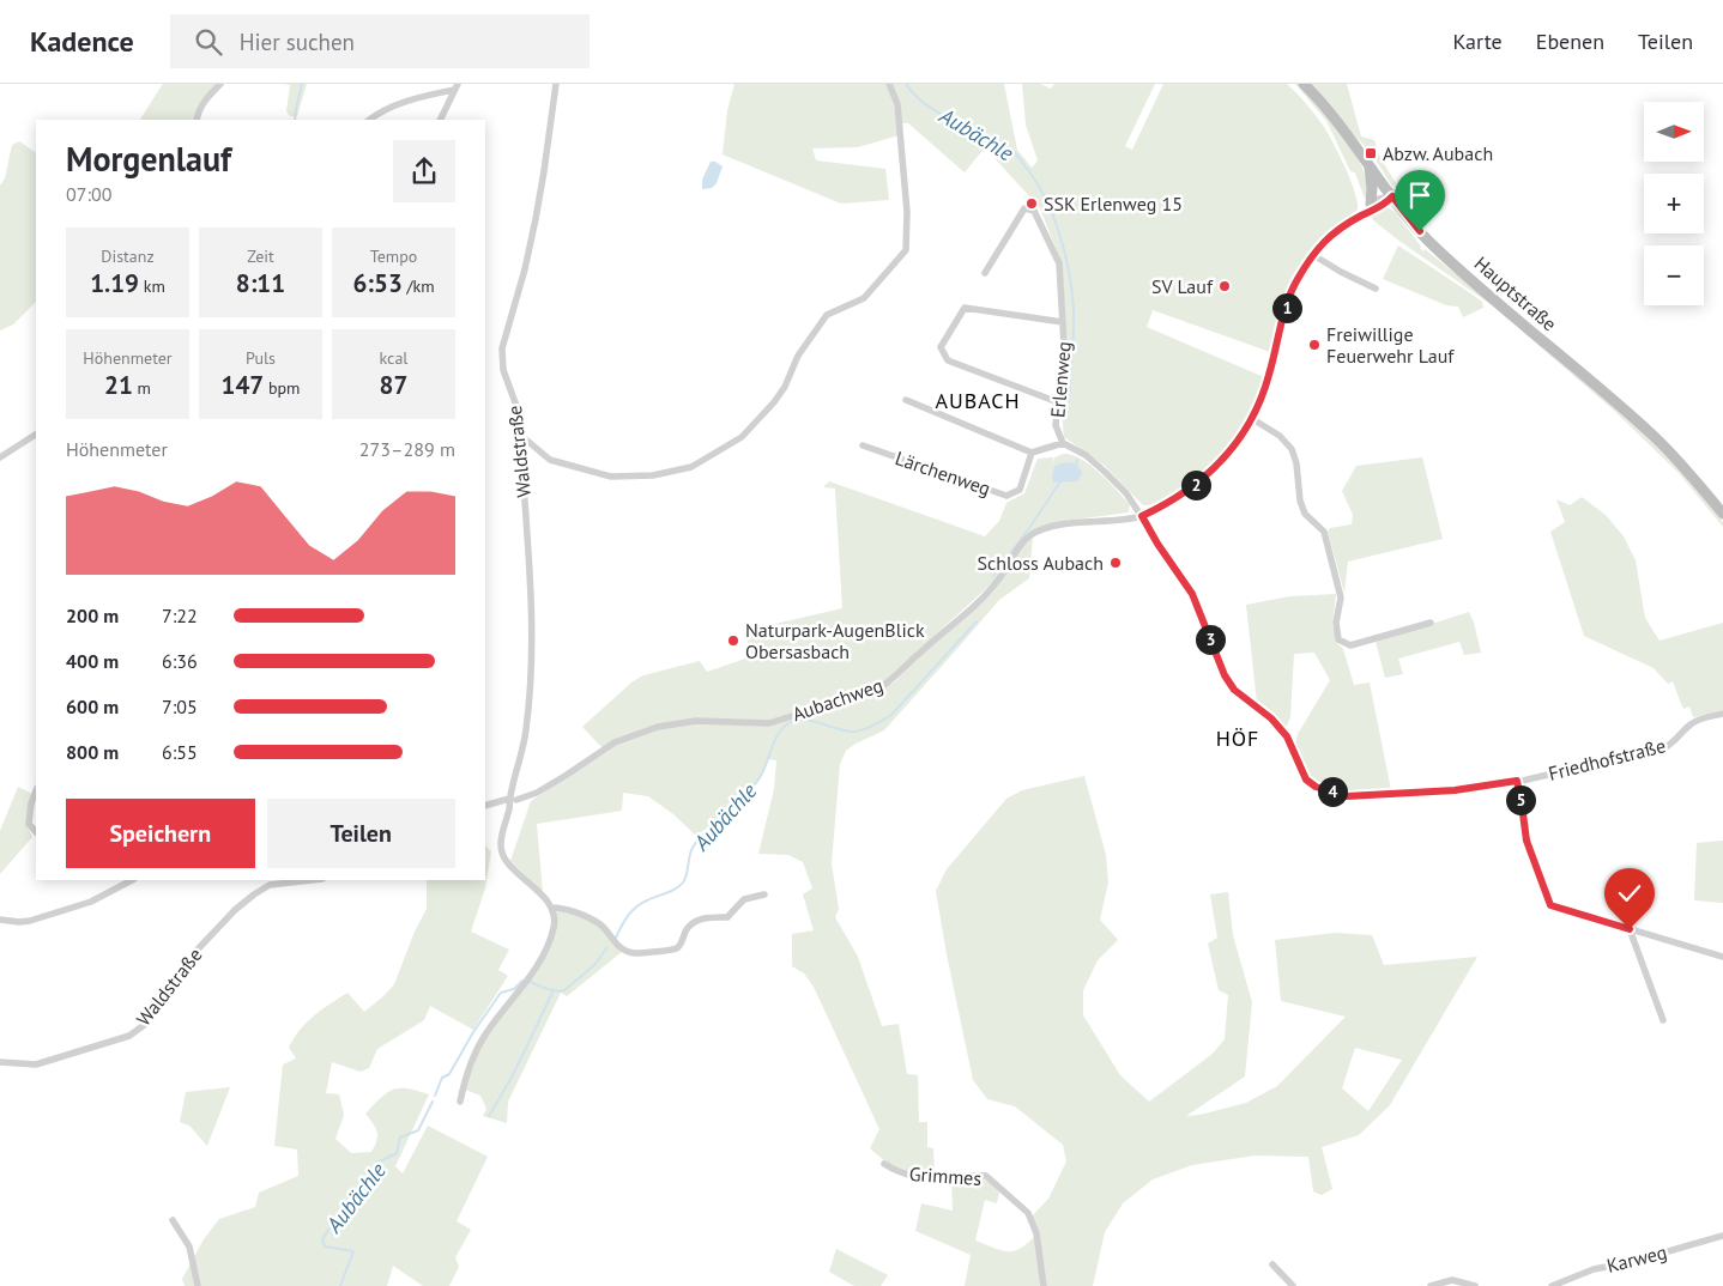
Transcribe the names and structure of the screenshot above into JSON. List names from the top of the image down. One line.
{"streets":{"main road":["Hauptstraße"],"street":["Erlenweg","Waldstraße","Lärchenweg","Aubachweg","Friedhofstraße","Grimmes","Karweg"]},"crossings":[["Hauptstraße","Aubachweg"],["Erlenweg","Aubachweg"],["Erlenweg","Friedhofstraße"],["Waldstraße","Aubachweg"]],"districts":["AUBACH","HÖF"],"water":["Aubächle"],"places":{"transit":["Abzw. Aubach"],"other":["SSK Erlenweg 15","SV Lauf","Freiwillige Feuerwehr Lauf","Schloss Aubach","Naturpark-AugenBlick Obersasbach"]},"north":"right","page":{"header":"Kadence","search":"Hier suchen","nav":["Karte","Ebenen","Teilen"],"map_buttons":["+","−"],"heading":["Morgenlauf","07:00"],"stats":[["Distanz","1.19 km"],["Zeit","8:11"],["Tempo","6:53 /km"],["Höhenmeter","21 m"],["Puls","147 bpm"],["kcal","87"]],"pins":["1","2","3","4","5"],"chart":["Höhenmeter","273–289 m"],"list":[{"name":"200 m","note":"7:22"},{"name":"400 m","note":"6:36"},{"name":"600 m","note":"7:05"},{"name":"800 m","note":"6:55"}],"buttons":["Speichern","Teilen"]}}
